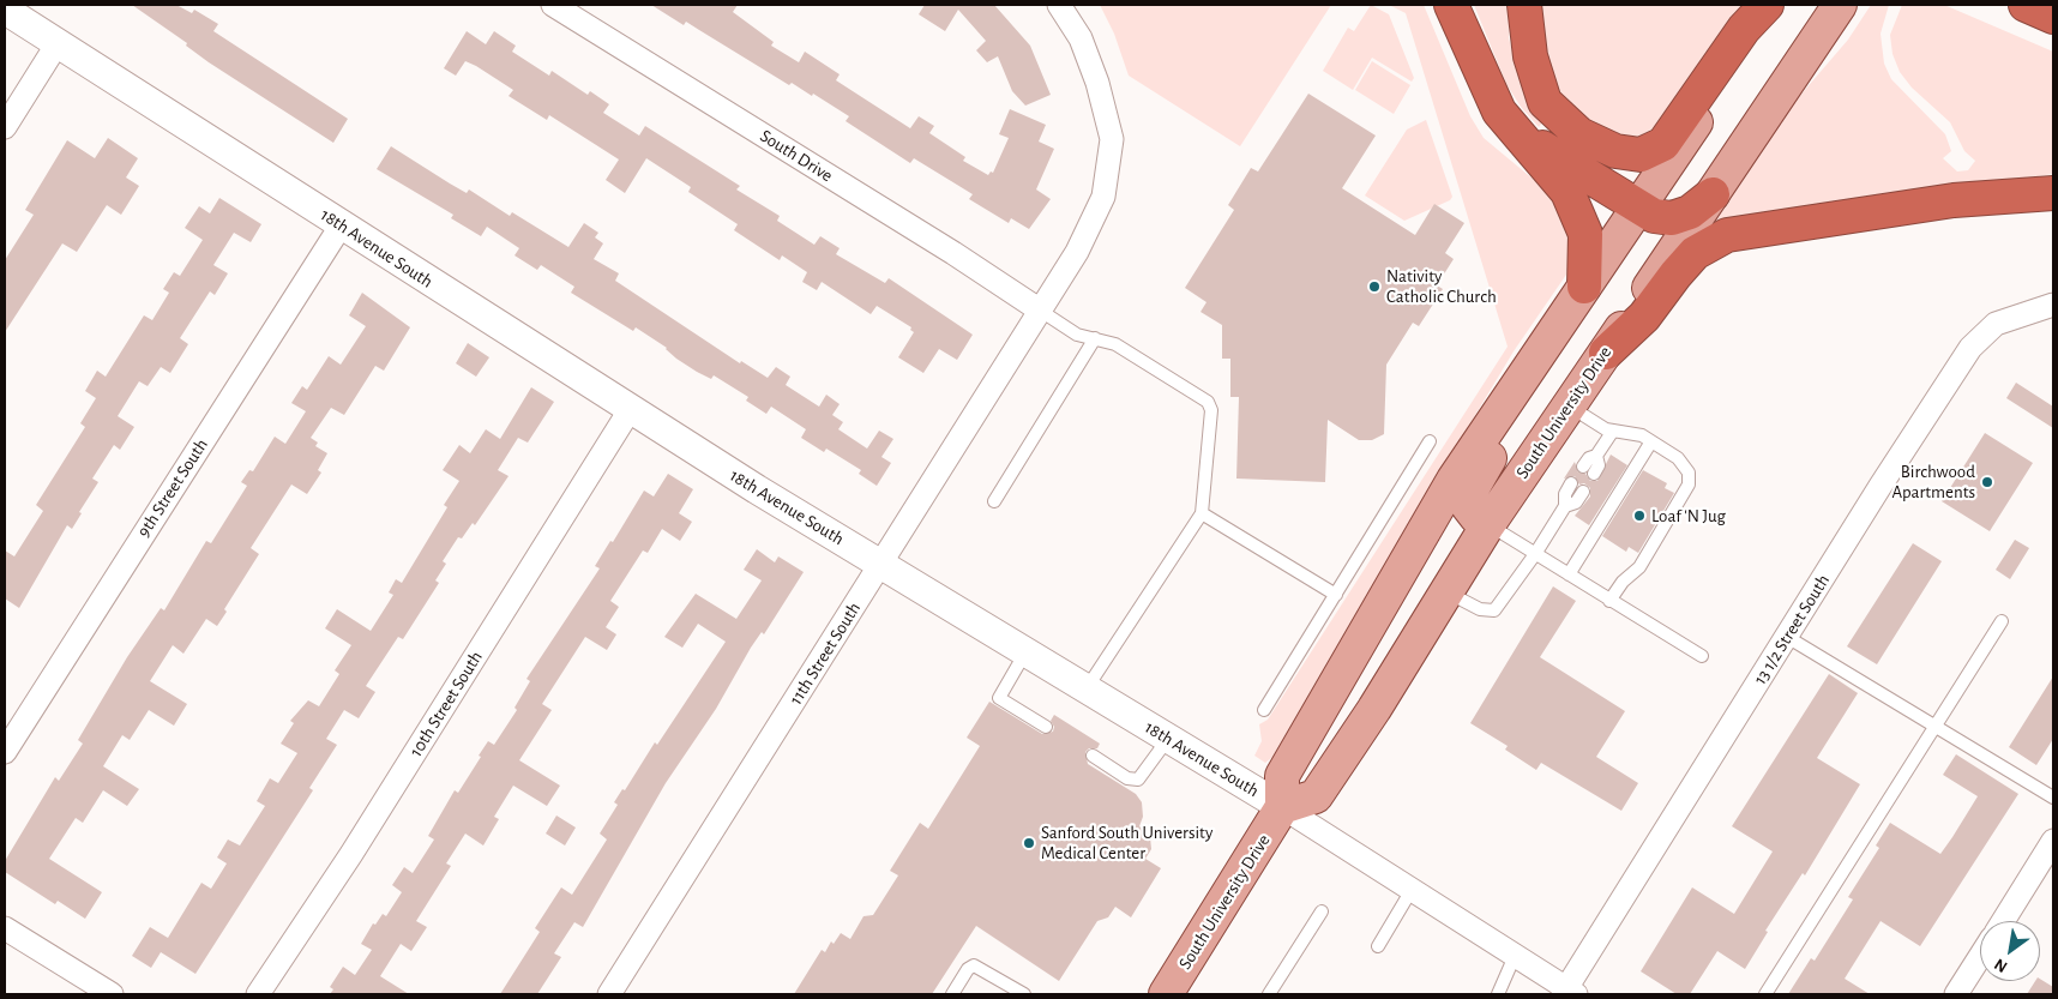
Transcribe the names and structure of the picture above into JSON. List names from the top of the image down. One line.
{"streets":{"main road":["South University Drive"],"street":["South Drive","18th Avenue South","9th Street South","13 1/2 Street South","11th Street South","10th Street South"]},"crossings":[["South Drive","11th Street South"],["18th Avenue South","South University Drive"],["18th Avenue South","9th Street South"],["18th Avenue South","13 1/2 Street South"],["18th Avenue South","11th Street South"],["18th Avenue South","10th Street South"]],"places":["Nativity Catholic Church","Birchwood Apartments","Loaf 'N Jug","Sanford South University Medical Center"],"north":"bottom left"}
